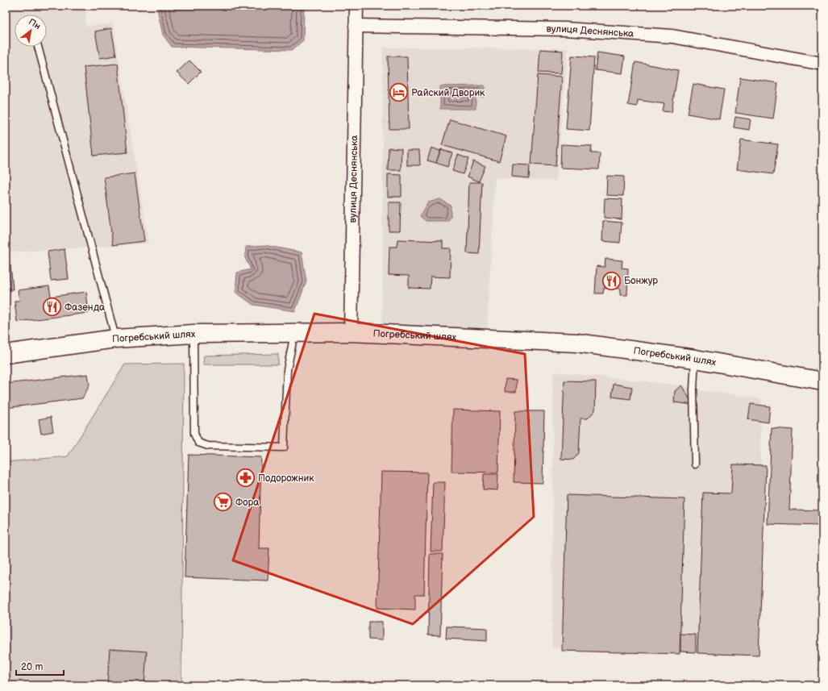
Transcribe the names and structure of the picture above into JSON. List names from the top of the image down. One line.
{"streets":{"main road":["Погребський шлях"],"street":["вулиця Деснянська"]},"crossings":[["вулиця Деснянська","Погребський шлях"]],"places":{"hotel":["Райский Дворик"],"restaurant":["Бонжур","Фазенда"],"pharmacy":["Подорожник"],"supermarket":["Фора"]},"scale_bar":"20 m","north":"top right"}
